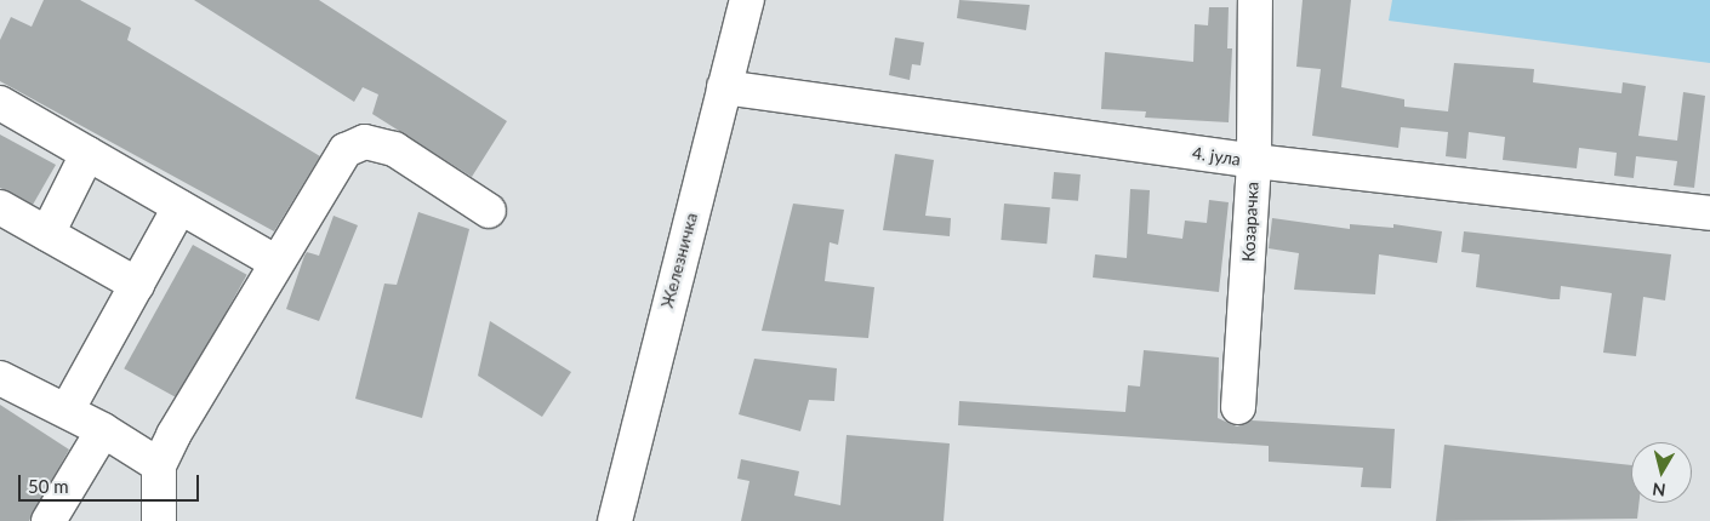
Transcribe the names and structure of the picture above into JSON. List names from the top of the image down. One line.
{"streets":{"street":["4. јула","Козарачка","Железничка"]},"crossings":[["4. јула","Козарачка"],["4. јула","Железничка"]],"scale_bar":"50 m","north":"bottom"}
